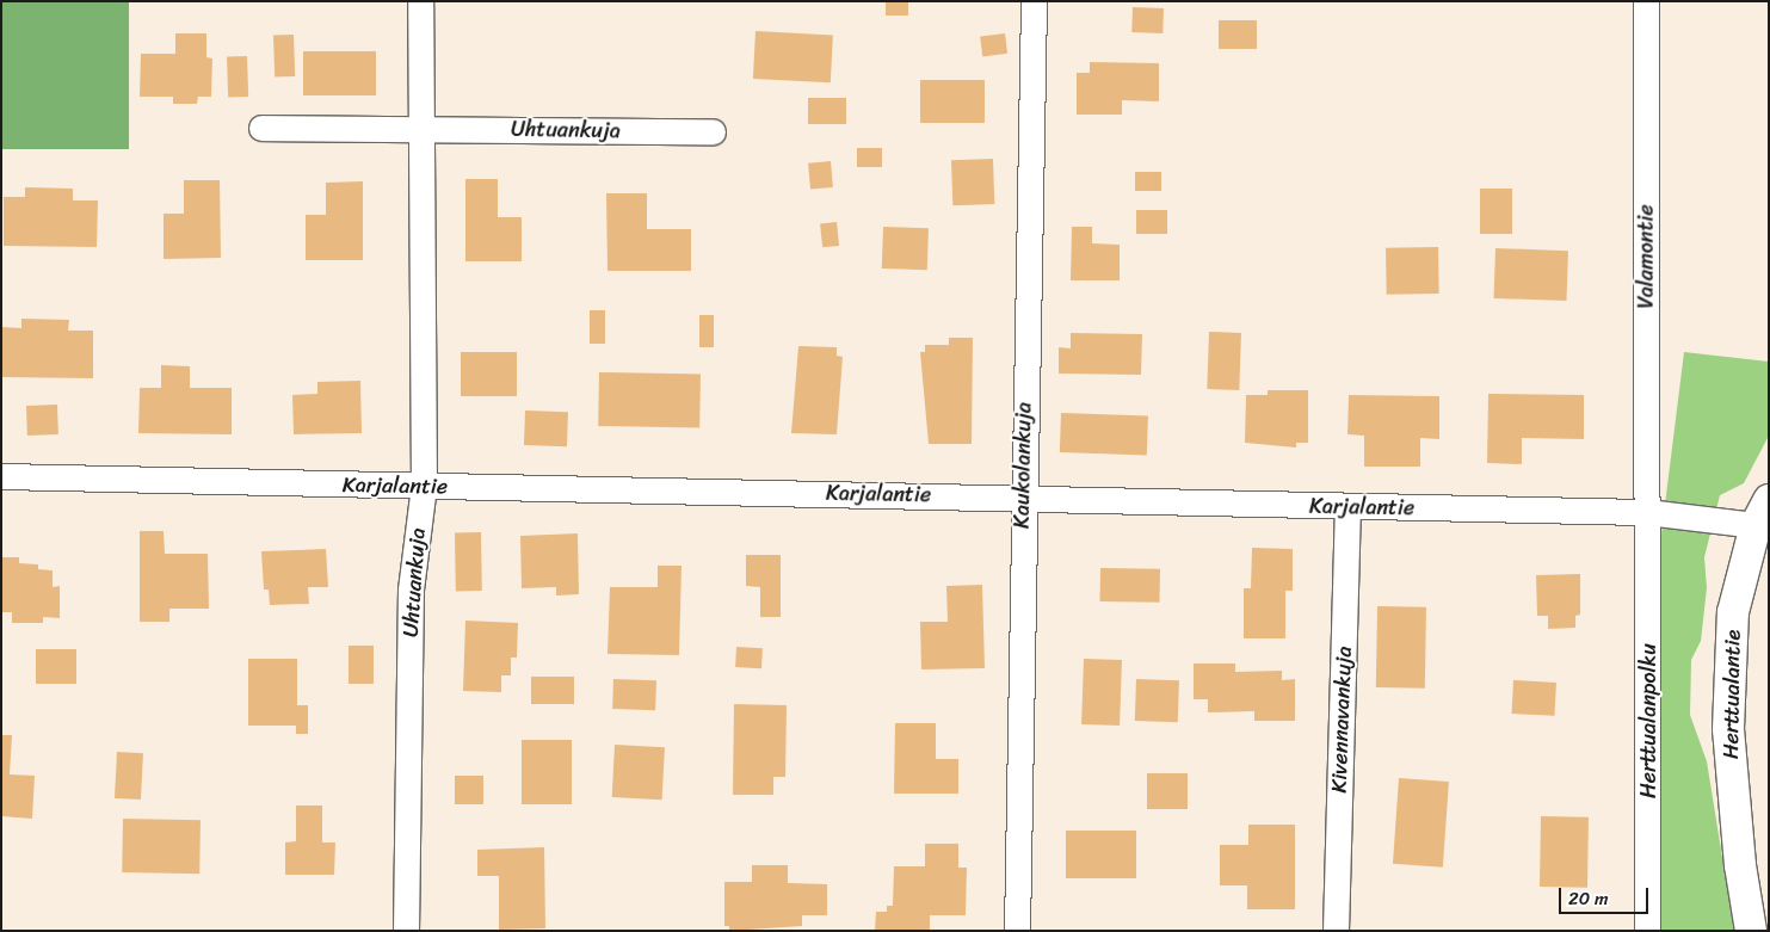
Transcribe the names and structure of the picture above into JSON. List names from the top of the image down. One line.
{"streets":{"street":["Uhtuankuja","Valamontie","Kaukolankuja","Karjalantie","Herttualantie","Kivennavankuja","Herttualanpolku"]},"crossings":[["Uhtuankuja","Karjalantie"],["Valamontie","Karjalantie"],["Valamontie","Herttualanpolku"],["Kaukolankuja","Karjalantie"],["Karjalantie","Herttualantie"],["Karjalantie","Kivennavankuja"],["Karjalantie","Herttualanpolku"]],"scale_bar":"20 m"}
